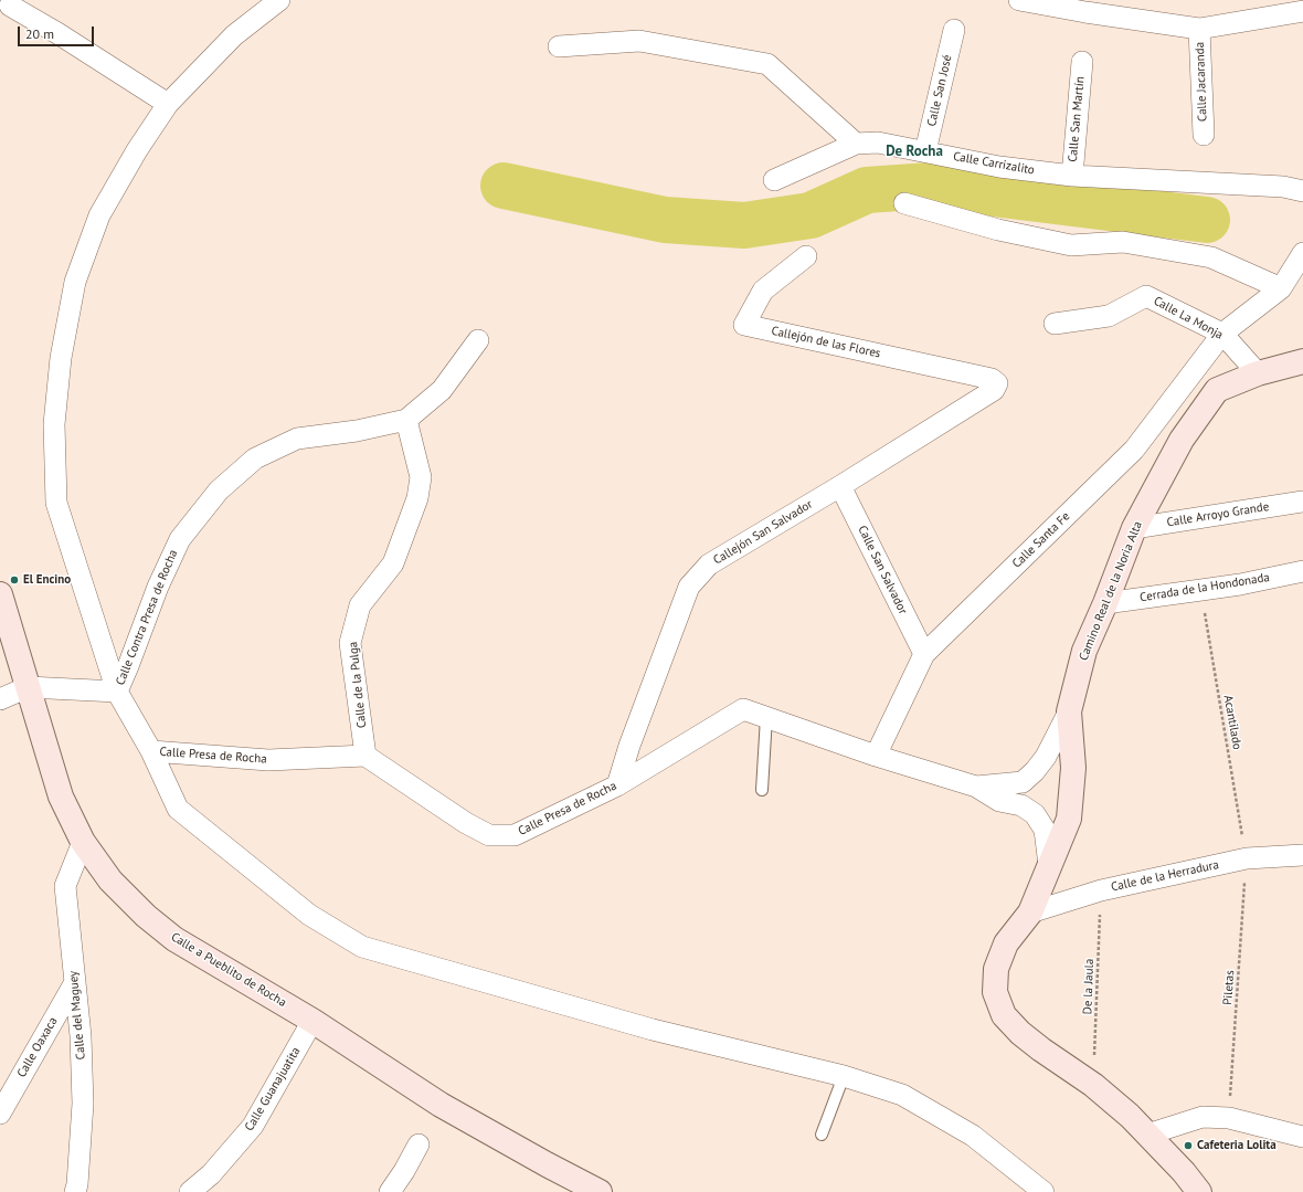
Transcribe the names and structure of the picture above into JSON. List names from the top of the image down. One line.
{"streets":{"street":["Calle Jacaranda","Calle San José","Calle San Martín","Calle Carrizalito","Calle La Monja","Callejón de las Flores","Calle Arroyo Grande","Callejón San Salvador","Calle Santa Fe","Calle San Salvador","Cerrada de la Hondonada","Camino Real de la Noria Alta","Calle Contra Presa de Rocha","Calle de la Pulga","Calle Presa de Rocha","Calle de la Herradura","Calle a Pueblito de Rocha","Calle del Maguey","Calle Oaxaca","Calle Guanajuatita"],"path":["Acantilado","De la Jaula","Piletas"]},"crossings":[["Calle San José","Calle Carrizalito"],["Calle San Martín","Calle Carrizalito"],["Calle La Monja","Calle Santa Fe"],["Calle La Monja","Camino Real de la Noria Alta"],["Callejón de las Flores","Callejón San Salvador"],["Calle Arroyo Grande","Camino Real de la Noria Alta"],["Callejón San Salvador","Calle San Salvador"],["Callejón San Salvador","Calle Presa de Rocha"],["Calle Santa Fe","Calle San Salvador"],["Calle Santa Fe","Calle Presa de Rocha"],["Cerrada de la Hondonada","Camino Real de la Noria Alta"],["Cerrada de la Hondonada","Acantilado"],["Camino Real de la Noria Alta","Calle Presa de Rocha"],["Camino Real de la Noria Alta","Calle de la Herradura"],["Camino Real de la Noria Alta","De la Jaula"],["Calle Contra Presa de Rocha","Calle de la Pulga"],["Calle Contra Presa de Rocha","Calle a Pueblito de Rocha"],["Calle de la Pulga","Calle Presa de Rocha"],["Acantilado","Calle de la Herradura"],["Acantilado","Piletas"],["Calle de la Herradura","De la Jaula"],["Calle de la Herradura","Piletas"],["Calle a Pueblito de Rocha","Calle del Maguey"],["Calle a Pueblito de Rocha","Calle Guanajuatita"],["Calle del Maguey","Calle Oaxaca"]],"districts":["De Rocha"],"places":["El Encino","Cafeteria Lolita"],"scale_bar":"20 m"}
